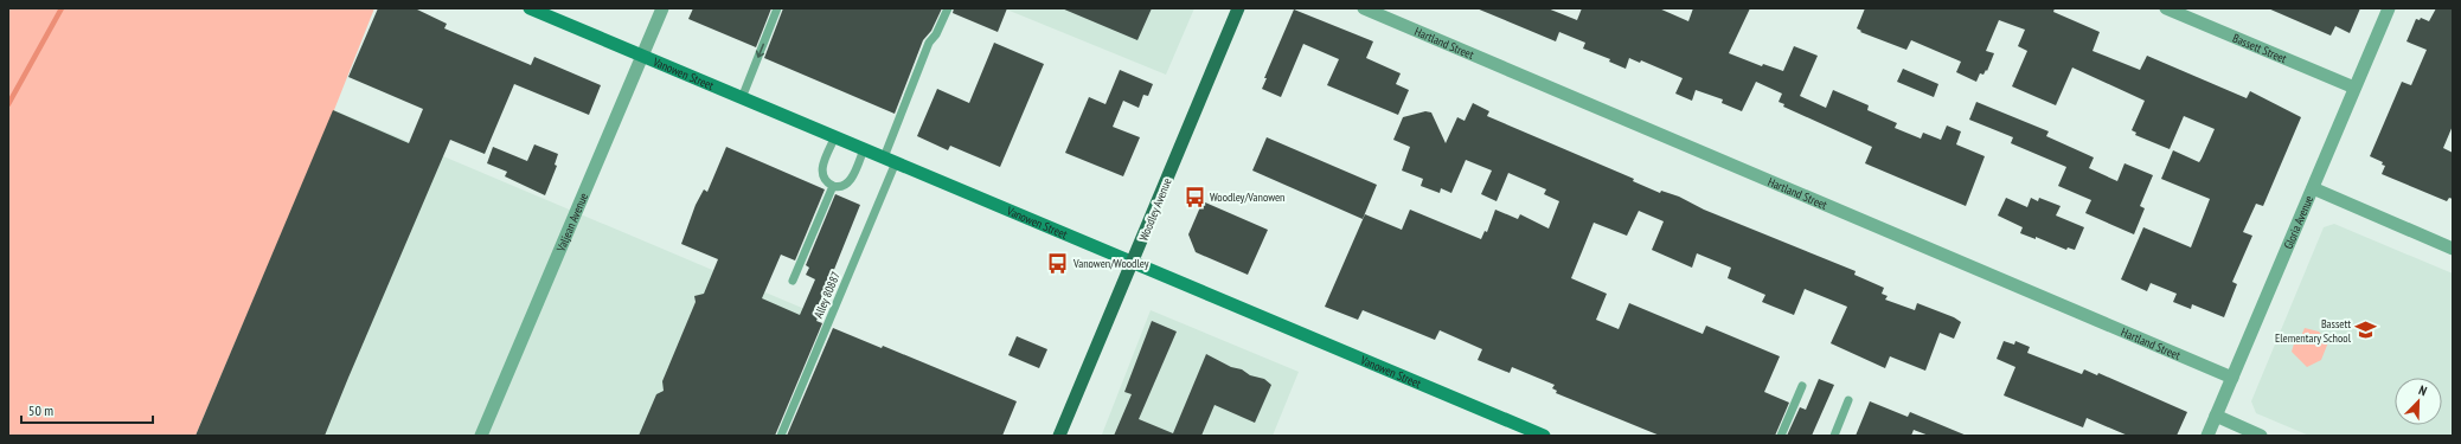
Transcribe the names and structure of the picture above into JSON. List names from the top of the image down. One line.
{"streets":{"main road":["Vanowen Street","Woodley Avenue"],"street":["Hartland Street","Bassett Street","Valjean Avenue","Gloria Avenue"],"lane":["Alley 80887"]},"crossings":[["Hartland Street","Gloria Avenue"],["Bassett Street","Gloria Avenue"],["Vanowen Street","Woodley Avenue"],["Vanowen Street","Valjean Avenue"],["Vanowen Street","Alley 80887"]],"places":{"bus stop":["Woodley/Vanowen","Vanowen/Woodley"],"school or university":["Bassett Elementary School"]},"scale_bar":"50 m","north":"top right"}
